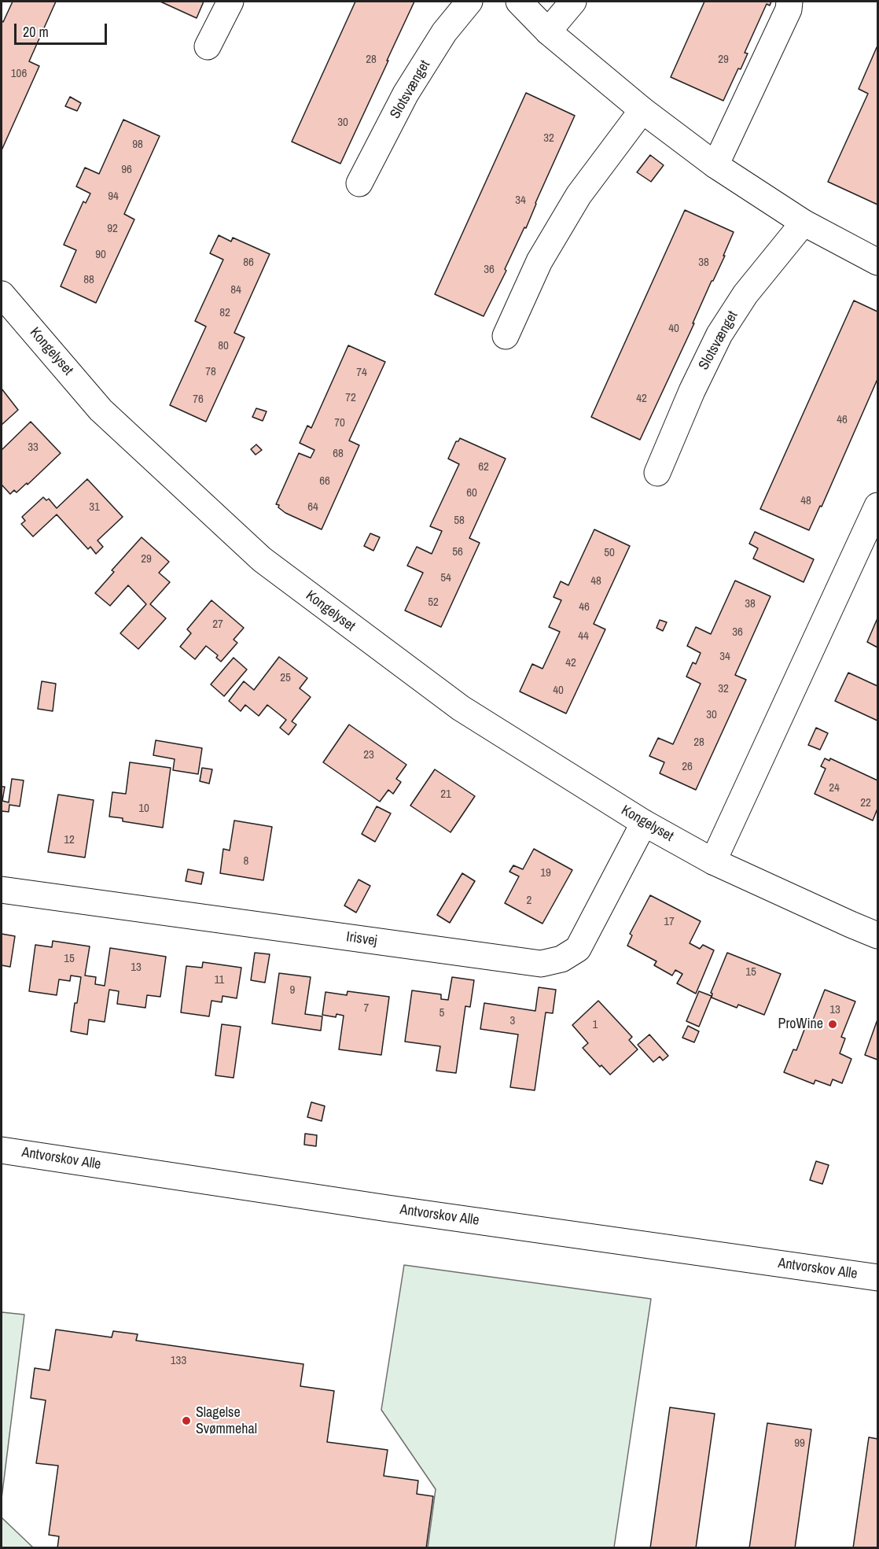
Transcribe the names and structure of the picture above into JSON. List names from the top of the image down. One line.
{"streets":{"street":["Slotsvænget","Kongelyset","Irisvej","Antvorskov Alle"]},"crossings":[["Kongelyset","Irisvej"]],"places":["ProWine","Slagelse Svømmehal"],"house_numbers":["28","29","106","30","32","98","96","94","34","92","90","86","38","36","88","84","82","40","80","78","74","72","42","76","46","70","33","68","62","66","60","48","31","64","58","56","50","29","54","48","52","38","46","27","36","44","34","42","25","32","40","30","28","23","26","24","21","22","10","12","8","19","2","17","15","13","15","11","9","7","13","5","3","1","133","99"],"scale_bar":"20 m"}
